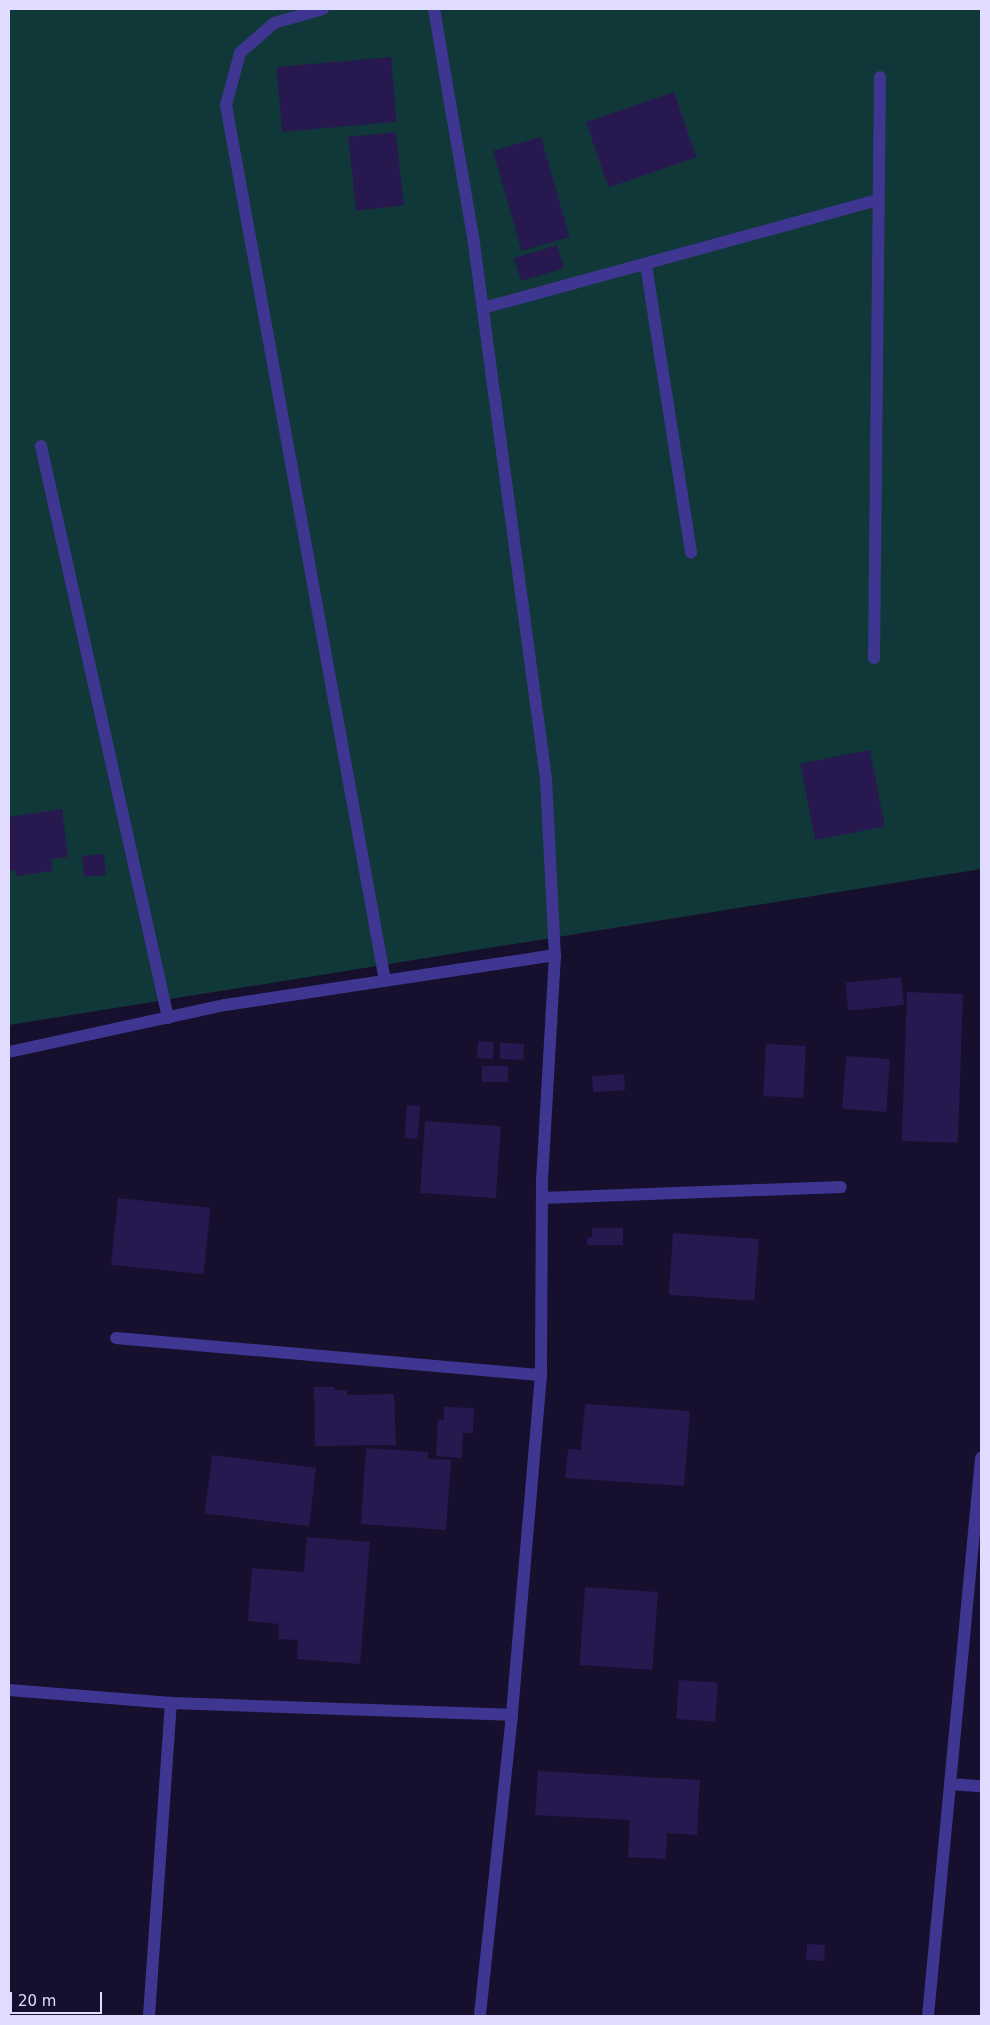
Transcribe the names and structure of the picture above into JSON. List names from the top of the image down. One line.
{"scale_bar":"20 m"}
